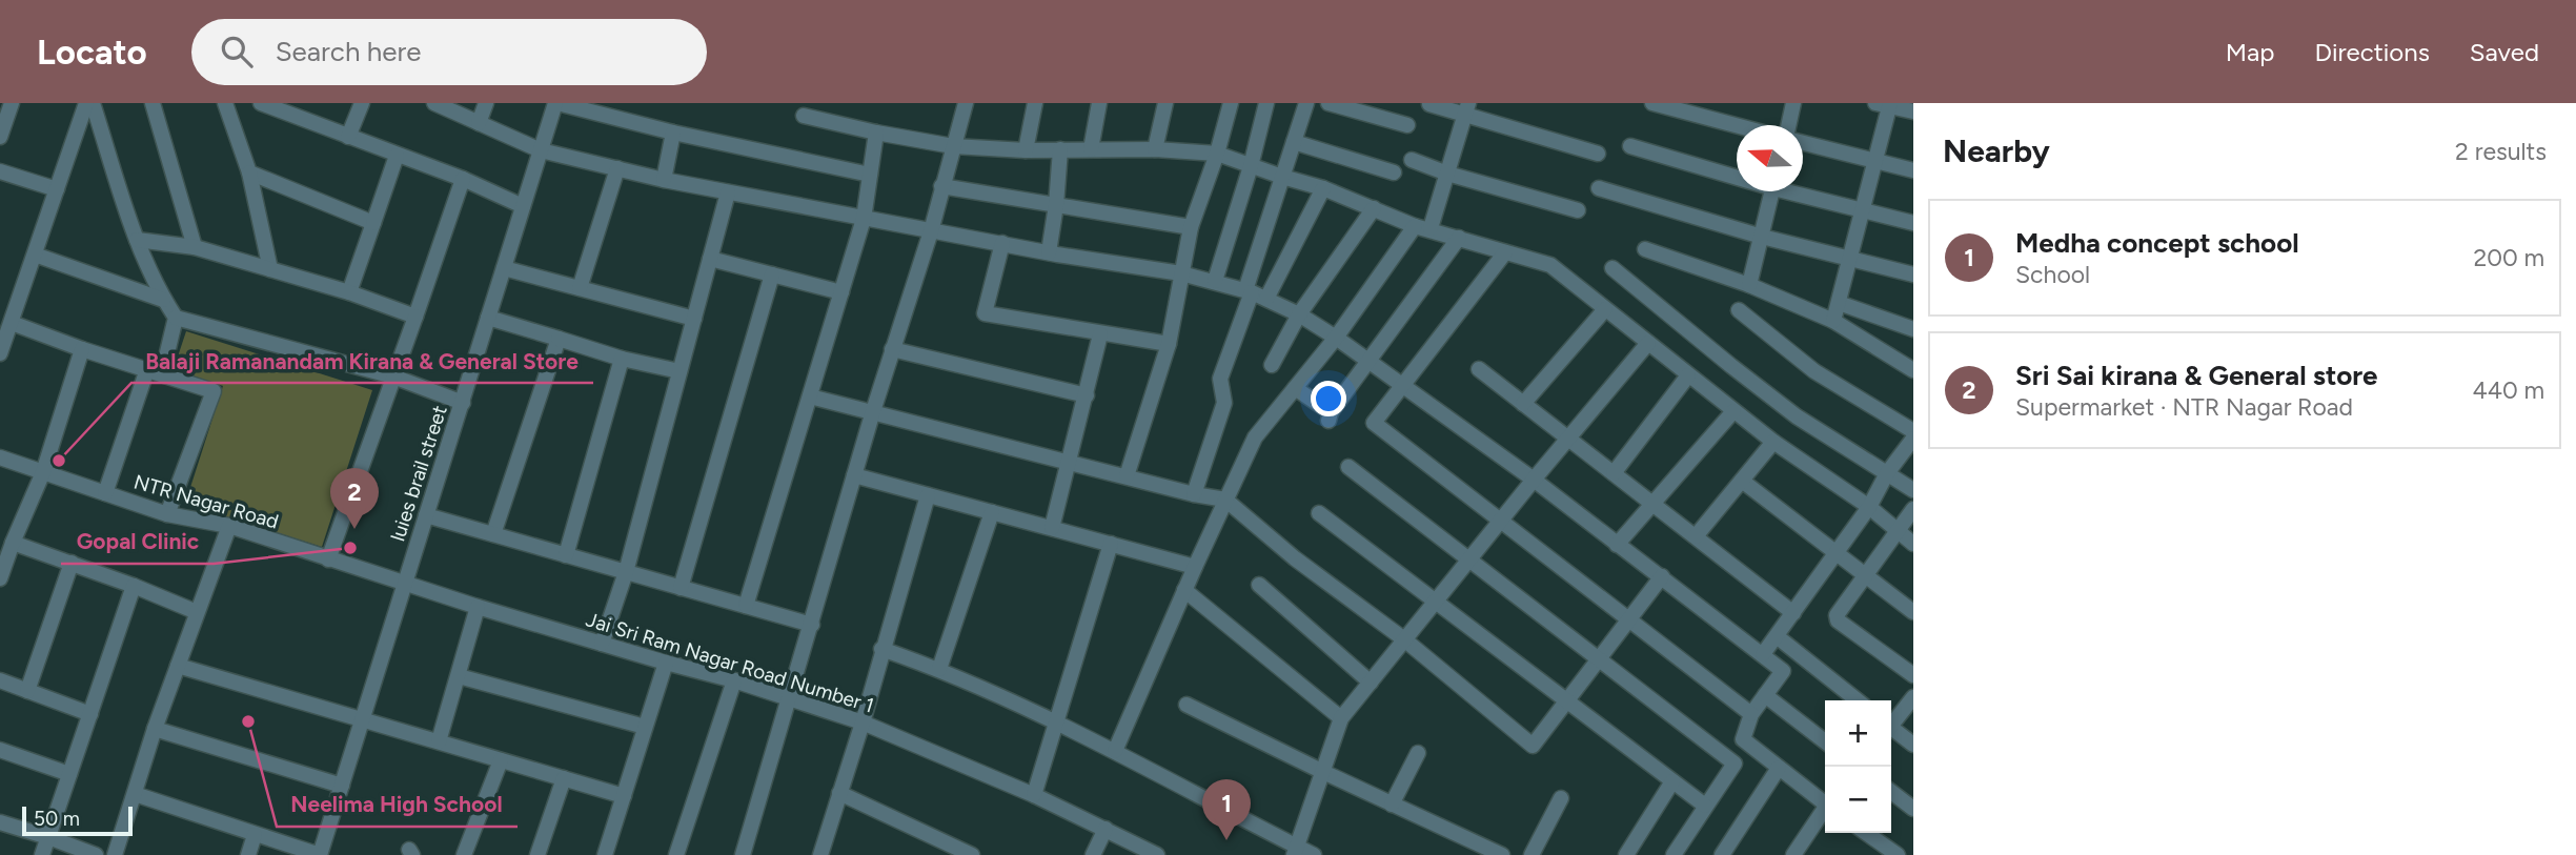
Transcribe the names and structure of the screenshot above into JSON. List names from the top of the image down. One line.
{"streets":{"street":["luies brail street","NTR Nagar Road","Jai Sri Ram Nagar Road Number 1"]},"crossings":[["luies brail street","NTR Nagar Road"],["luies brail street","Jai Sri Ram Nagar Road Number 1"],["NTR Nagar Road","Jai Sri Ram Nagar Road Number 1"]],"places":["Balaji Ramanandam Kirana & General Store","Gopal Clinic","Neelima High School"],"scale_bar":"50 m","north":"left","page":{"header":"Locato","search":"Search here","nav":["Map","Directions","Saved"],"heading":["Nearby","2 results"],"list":[{"mark":"1","name":"Medha concept school","note":"School","value":"200 m"},{"mark":"2","name":"Sri Sai kirana & General store","note":"Supermarket · NTR Nagar Road","value":"440 m"}],"pins":["2","1"],"map_buttons":["+","−"],"scale":"50 m"}}
